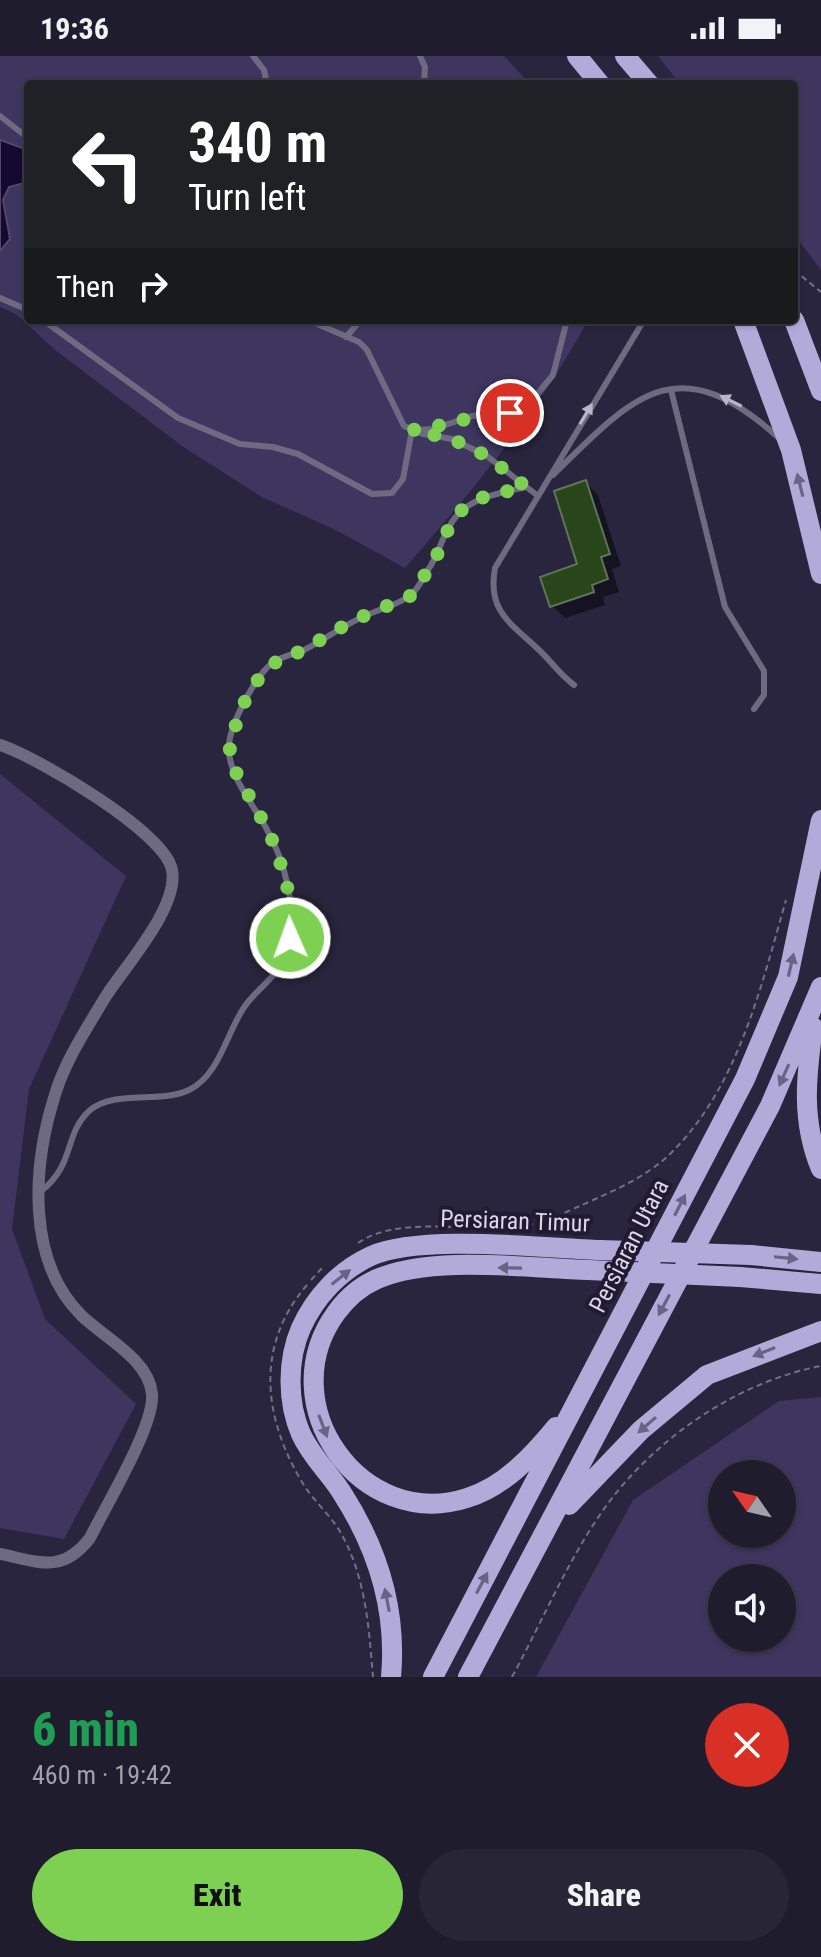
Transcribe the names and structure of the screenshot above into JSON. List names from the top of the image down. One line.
{"streets":{"main road":["Persiaran Timur","Persiaran Utara"]},"crossings":[["Persiaran Timur","Persiaran Utara"]],"north":"top left","page":{"status":"19:36","turn":["340 m","Turn left"],"then":"Then","heading":["6 min","460 m · 19:42"],"buttons":["Exit","Share"]}}
